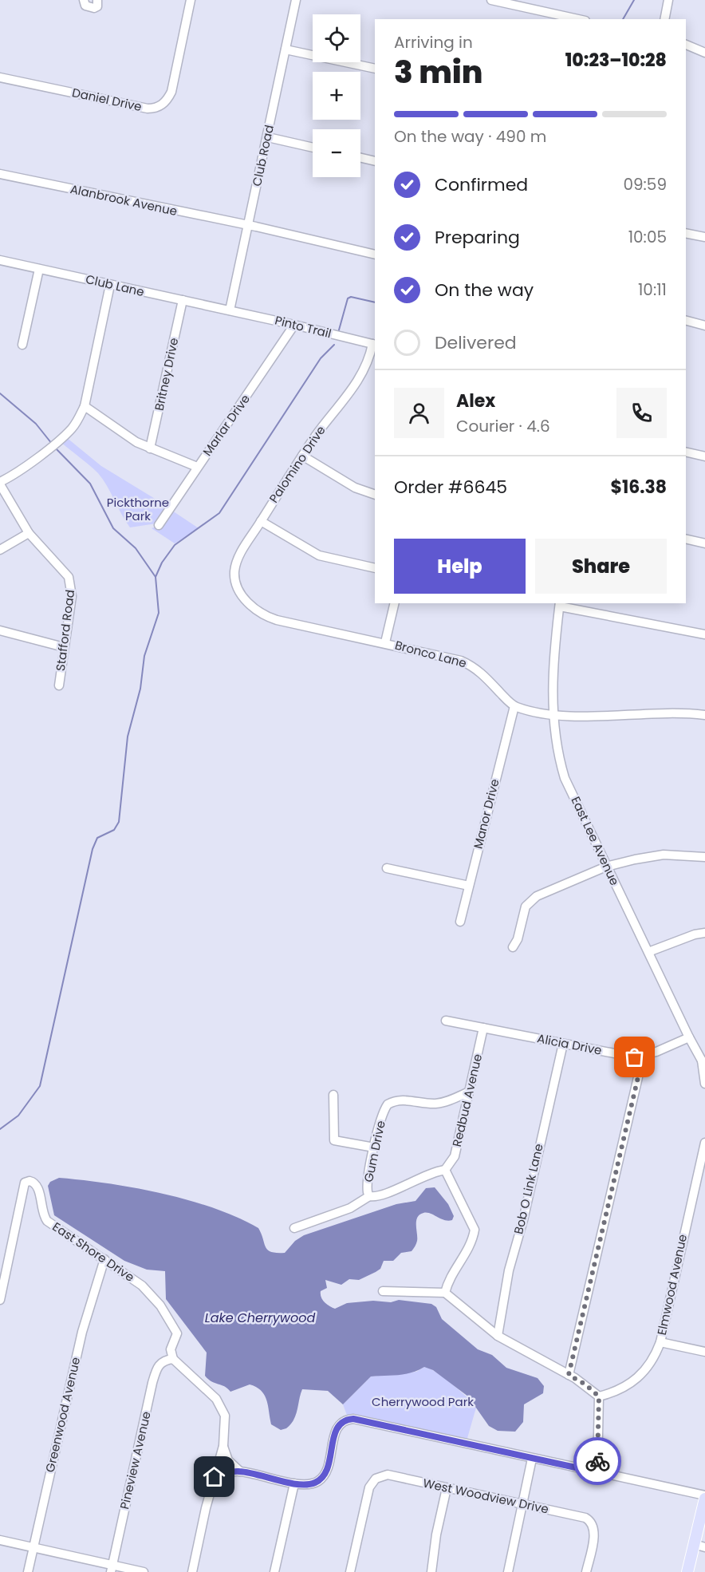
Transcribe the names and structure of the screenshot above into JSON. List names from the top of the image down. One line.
{"streets":{"street":["Daniel Drive","Club Road","Alanbrook Avenue","Club Lane","Pinto Trail","Britney Drive","Marlar Drive","Palomino Drive","Stafford Road","Bronco Lane","Manor Drive","East Lee Avenue","Alicia Drive","Redbud Avenue","Gum Drive","Bob O Link Lane","East Shore Drive","Elmwood Avenue","Greenwood Avenue","Pineview Avenue","West Woodview Drive"]},"crossings":[["Club Road","Alanbrook Avenue"],["Club Road","Club Lane"],["Club Road","Pinto Trail"],["Club Lane","Pinto Trail"],["Club Lane","Britney Drive"],["Pinto Trail","Marlar Drive"],["Pinto Trail","Palomino Drive"],["Palomino Drive","Bronco Lane"],["Bronco Lane","Manor Drive"],["Bronco Lane","East Lee Avenue"],["Alicia Drive","Redbud Avenue"],["Alicia Drive","Bob O Link Lane"],["Redbud Avenue","Gum Drive"],["East Shore Drive","Greenwood Avenue"],["East Shore Drive","Pineview Avenue"]],"water":["Lake Cherrywood"],"parks":["Pickthorne Park","Cherrywood Park"],"page":{"map_buttons":["+","−"],"heading":["3 min","Arriving in","10:23–10:28"],"panel":["Alex","Courier · 4.6","Order #6645","$16.38"],"bar":"On the way · 490 m","list":[["Confirmed","09:59"],["Preparing","10:05"],["On the way","10:11"],"Delivered"],"buttons":["Help","Share"]}}
